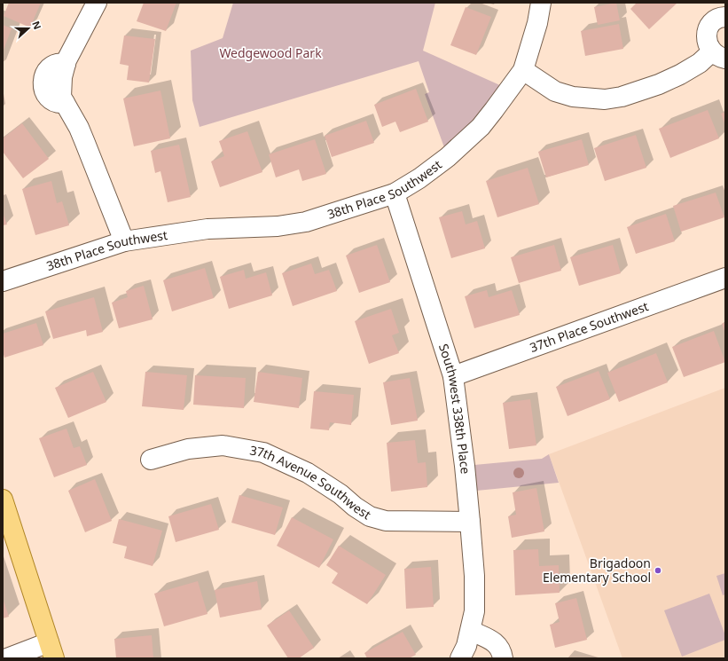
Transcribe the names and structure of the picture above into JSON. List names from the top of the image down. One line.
{"streets":{"street":["38th Place Southwest","37th Place Southwest","Southwest 338th Place","37th Avenue Southwest"]},"crossings":[["38th Place Southwest","Southwest 338th Place"],["37th Place Southwest","Southwest 338th Place"],["Southwest 338th Place","37th Avenue Southwest"]],"parks":["Wedgewood Park"],"places":["Brigadoon Elementary School"],"north":"right"}
